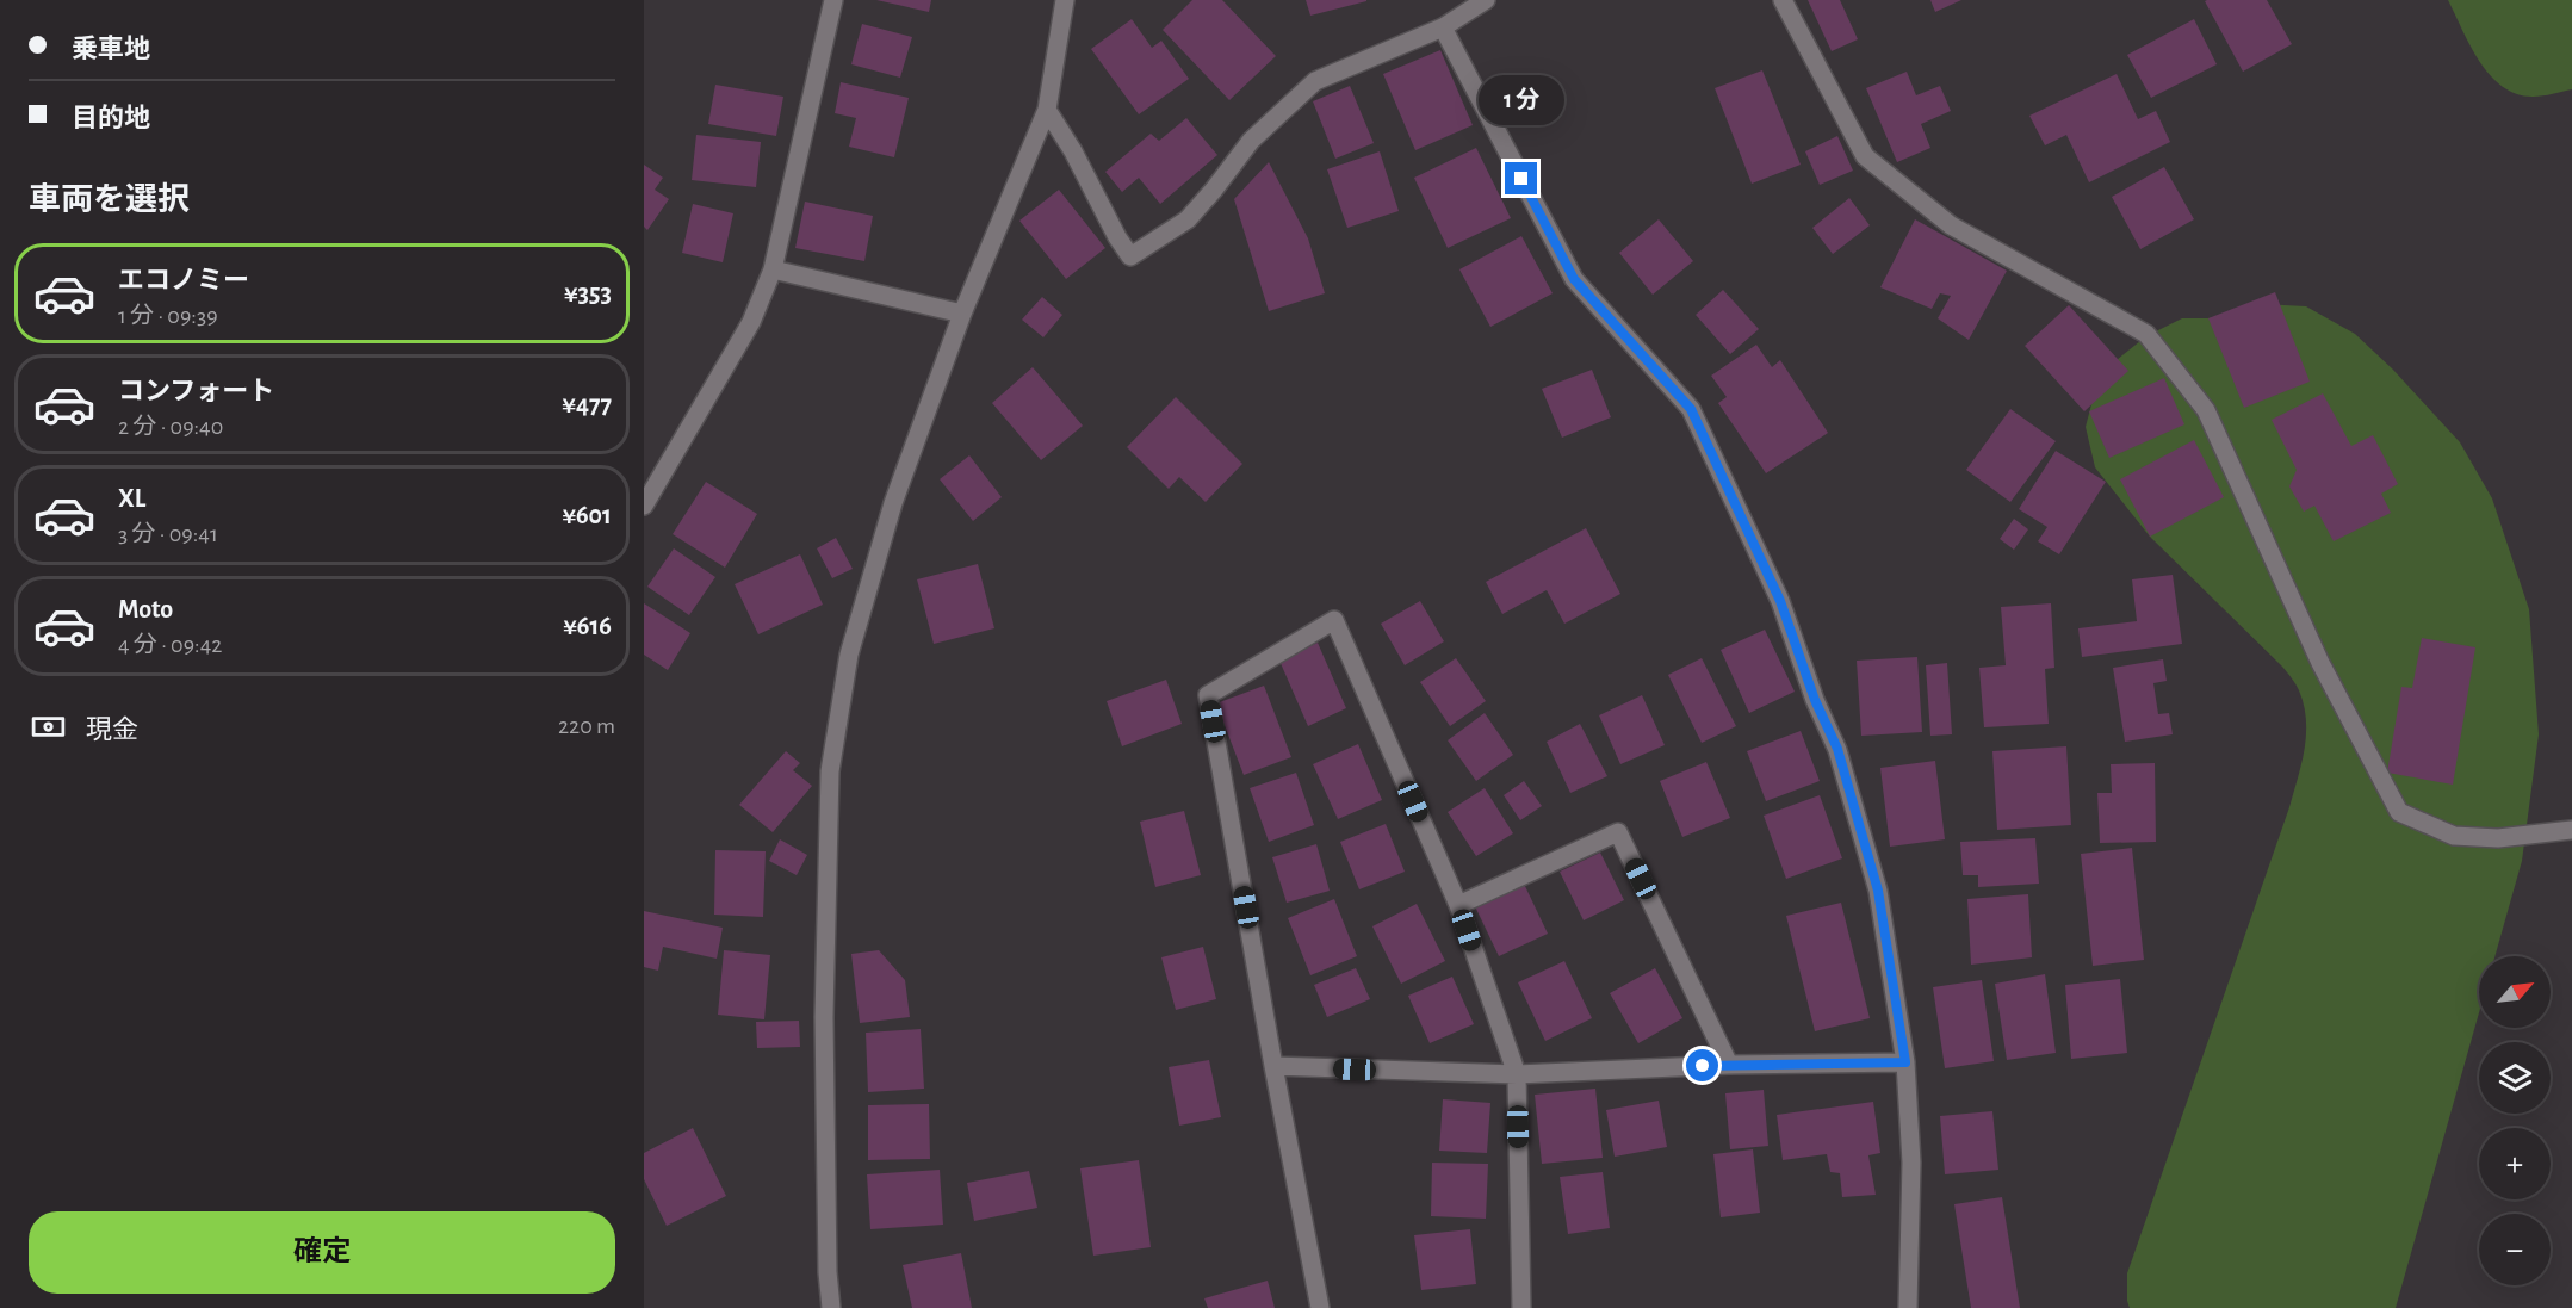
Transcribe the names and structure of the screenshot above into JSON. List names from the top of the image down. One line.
{"north":"top right","page":{"banner":["乗車地","目的地"],"bubble":"1 分","heading":"車両を選択","list":[{"name":"エコノミー","note":"1 分 · 09:39","value":"¥353"},{"name":"コンフォート","note":"2 分 · 09:40","value":"¥477"},{"name":"XL","note":"3 分 · 09:41","value":"¥601"},{"name":"Moto","note":"4 分 · 09:42","value":"¥616"}],"pay":["現金","220 m"],"map_buttons":["+","−"],"buttons":"確定"}}
